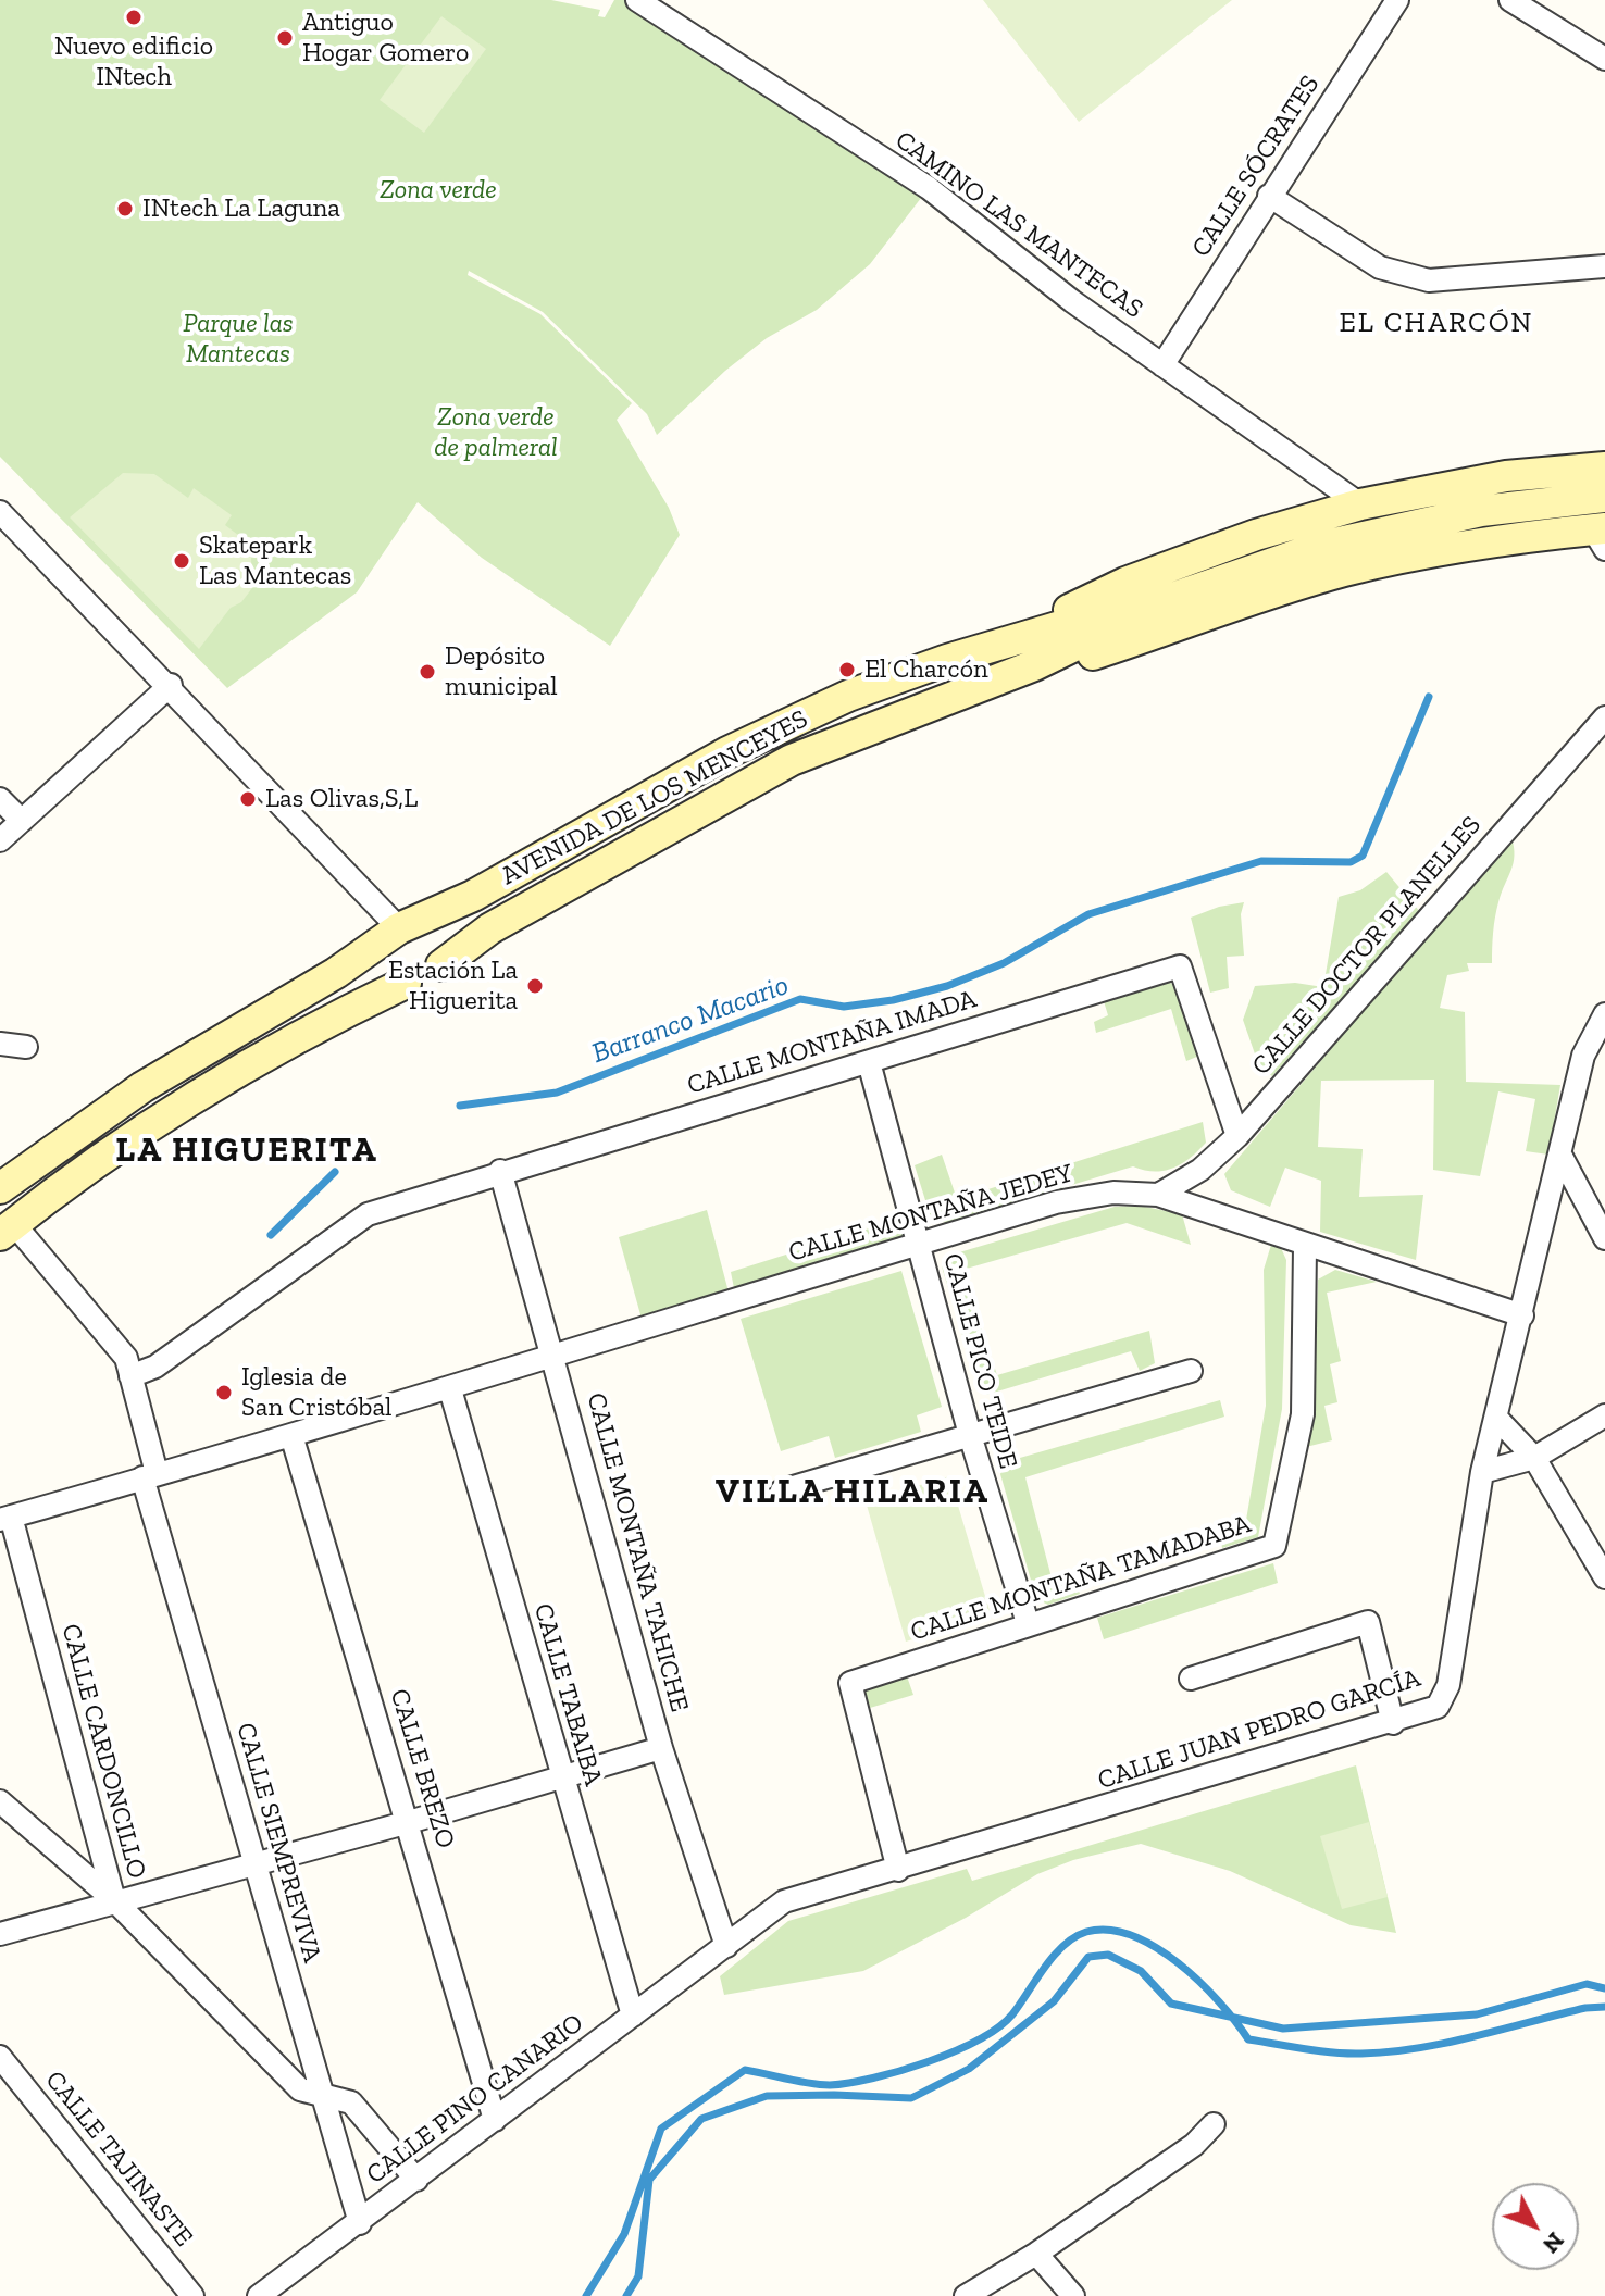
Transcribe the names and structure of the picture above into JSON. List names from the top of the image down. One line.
{"streets":{"main road":["AVENIDA DE LOS MENCEYES"],"street":["CALLE SÓCRATES","CAMINO LAS MANTECAS","CALLE DOCTOR PLANELLES","CALLE MONTAÑA IMADA","CALLE MONTAÑA JEDEY","CALLE PICO TEIDE","CALLE MONTAÑA TAHICHE","CALLE MONTAÑA TAMADABA","CALLE TABAIBA","CALLE JUAN PEDRO GARCÍA","CALLE CARDONCILLO","CALLE BREZO","CALLE SIEMPREVIVA","CALLE PINO CANARIO","CALLE TAJINASTE"]},"crossings":[["CALLE SÓCRATES","CAMINO LAS MANTECAS"],["CALLE DOCTOR PLANELLES","CALLE MONTAÑA IMADA"],["CALLE DOCTOR PLANELLES","CALLE MONTAÑA JEDEY"],["CALLE MONTAÑA IMADA","CALLE PICO TEIDE"],["CALLE MONTAÑA IMADA","CALLE MONTAÑA TAHICHE"],["CALLE MONTAÑA IMADA","CALLE SIEMPREVIVA"],["CALLE MONTAÑA JEDEY","CALLE PICO TEIDE"],["CALLE MONTAÑA JEDEY","CALLE MONTAÑA TAHICHE"],["CALLE MONTAÑA JEDEY","CALLE MONTAÑA TAMADABA"],["CALLE MONTAÑA JEDEY","CALLE TABAIBA"],["CALLE MONTAÑA JEDEY","CALLE JUAN PEDRO GARCÍA"],["CALLE MONTAÑA JEDEY","CALLE CARDONCILLO"],["CALLE MONTAÑA JEDEY","CALLE BREZO"],["CALLE MONTAÑA JEDEY","CALLE SIEMPREVIVA"],["CALLE PICO TEIDE","CALLE MONTAÑA TAMADABA"],["CALLE MONTAÑA TAHICHE","CALLE JUAN PEDRO GARCÍA"],["CALLE MONTAÑA TAHICHE","CALLE PINO CANARIO"],["CALLE MONTAÑA TAMADABA","CALLE JUAN PEDRO GARCÍA"],["CALLE TABAIBA","CALLE PINO CANARIO"],["CALLE JUAN PEDRO GARCÍA","CALLE PINO CANARIO"],["CALLE CARDONCILLO","CALLE SIEMPREVIVA"],["CALLE CARDONCILLO","CALLE PINO CANARIO"],["CALLE BREZO","CALLE PINO CANARIO"],["CALLE SIEMPREVIVA","CALLE PINO CANARIO"]],"districts":["EL CHARCÓN","LA HIGUERITA","VILLA HILARIA"],"water":["Barranco Macario"],"parks":["Zona verde","Parque las Mantecas","Zona verde de palmeral"],"places":["Nuevo edificio INtech","Antiguo Hogar Gomero","INtech La Laguna","Skatepark Las Mantecas","El Charcón","Depósito municipal","Las Olivas,S,L","Estación La Higuerita","Iglesia de San Cristóbal"],"north":"bottom right"}
